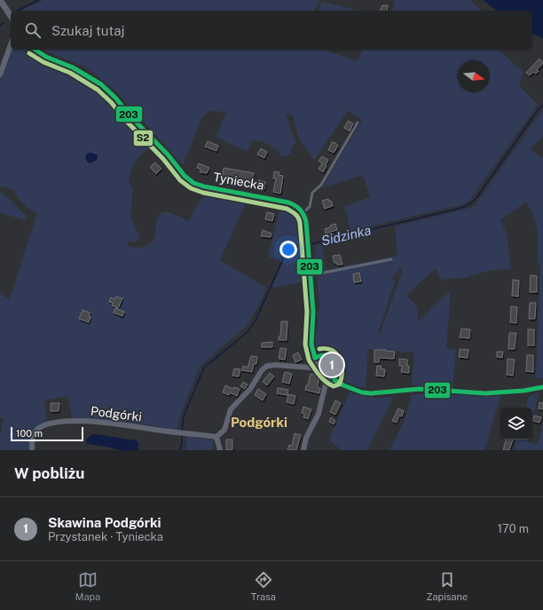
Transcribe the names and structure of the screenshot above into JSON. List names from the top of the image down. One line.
{"streets":{"street":["Tyniecka","Podgórki"]},"districts":["Podgórki"],"water":["Sidzinka"],"lines":["transit line 203","transit line S2"],"scale_bar":"100 m","north":"right","page":{"search":"Szukaj tutaj","pins":"1","scale":"100 m","heading":"W pobliżu","list":[{"mark":"1","name":"Skawina Podgórki","note":"Przystanek · Tyniecka","value":"170 m"}],"nav":["Mapa","Trasa","Zapisane"]}}
